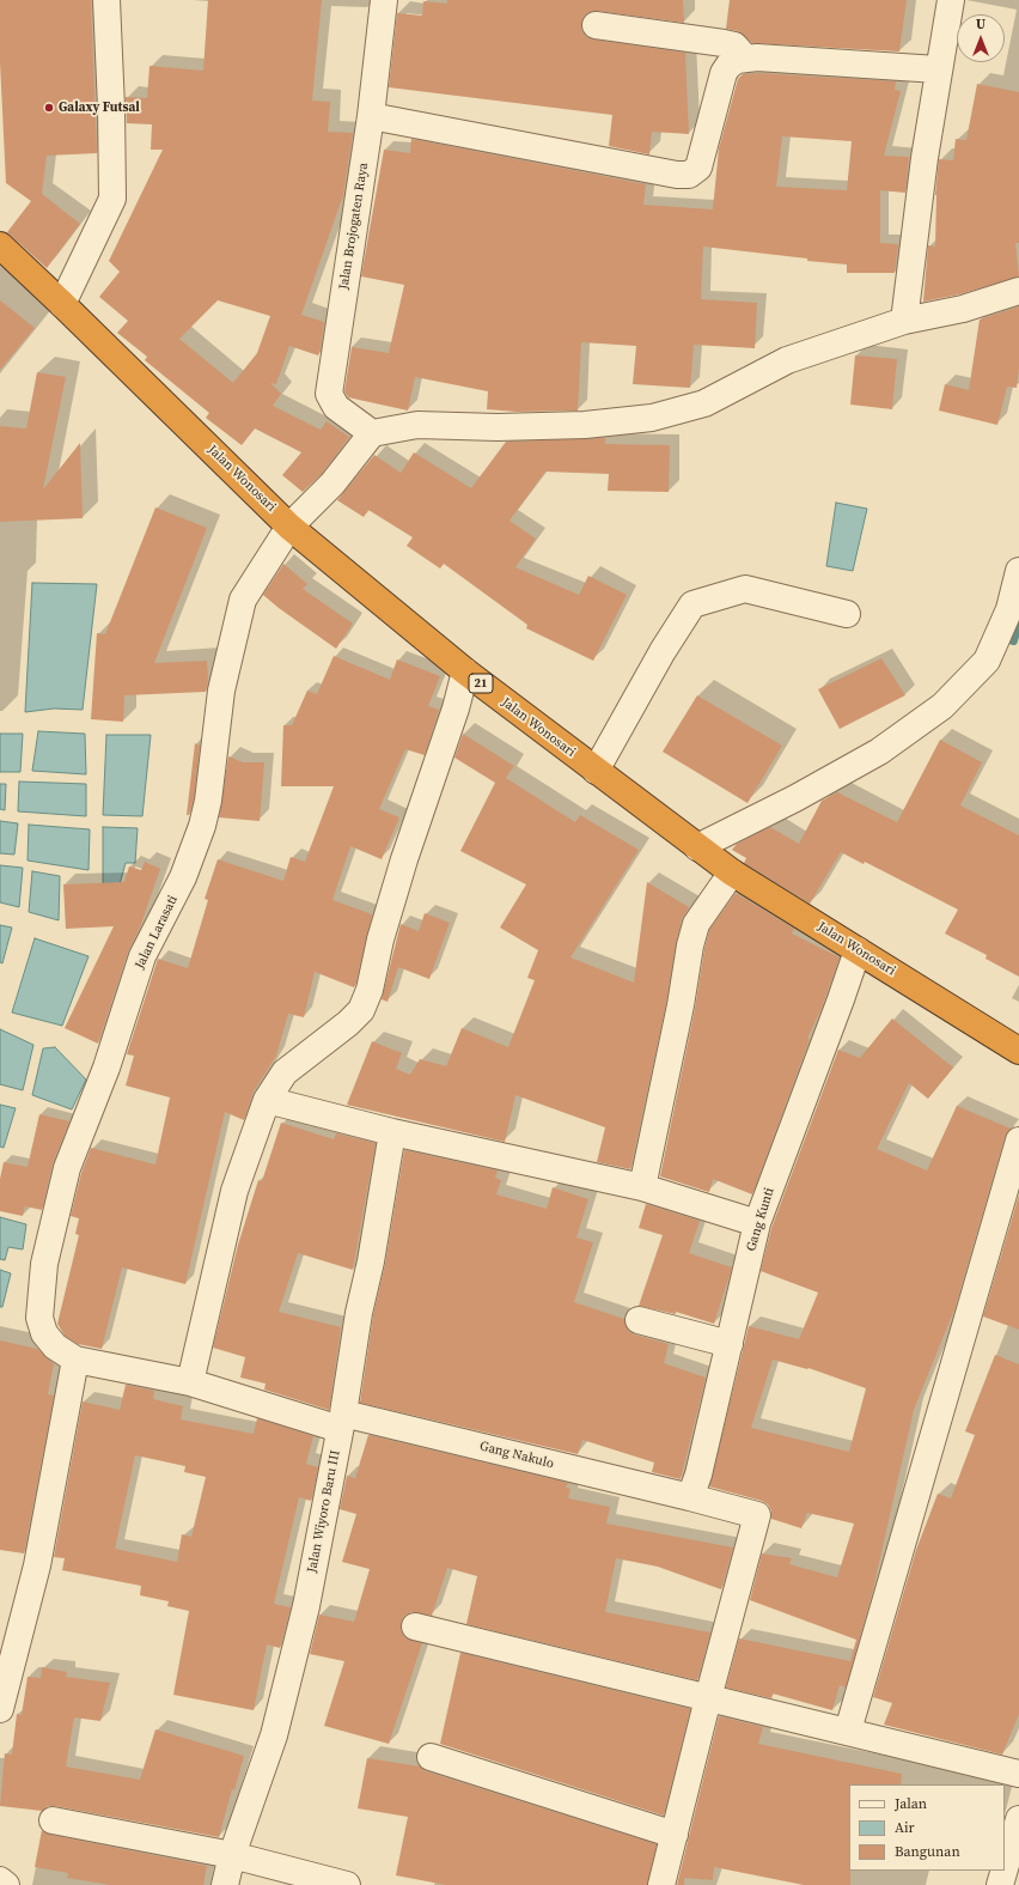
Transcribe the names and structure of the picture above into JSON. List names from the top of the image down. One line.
{"streets":{"highway":["Jalan Wonosari","21"],"street":["Jalan Brojogaten Raya","Jalan Larasati","Gang Kunti","Gang Nakulo","Jalan Wiyoro Baru III"]},"crossings":[["Jalan Brojogaten Raya","Jalan Larasati"],["Jalan Wonosari","Jalan Larasati"],["Jalan Wonosari","Gang Kunti"],["Jalan Larasati","Gang Nakulo"],["Gang Kunti","Gang Nakulo"],["Gang Nakulo","Jalan Wiyoro Baru III"]],"places":["Galaxy Futsal"],"legend":["Jalan","Air","Bangunan"],"north":"top"}
